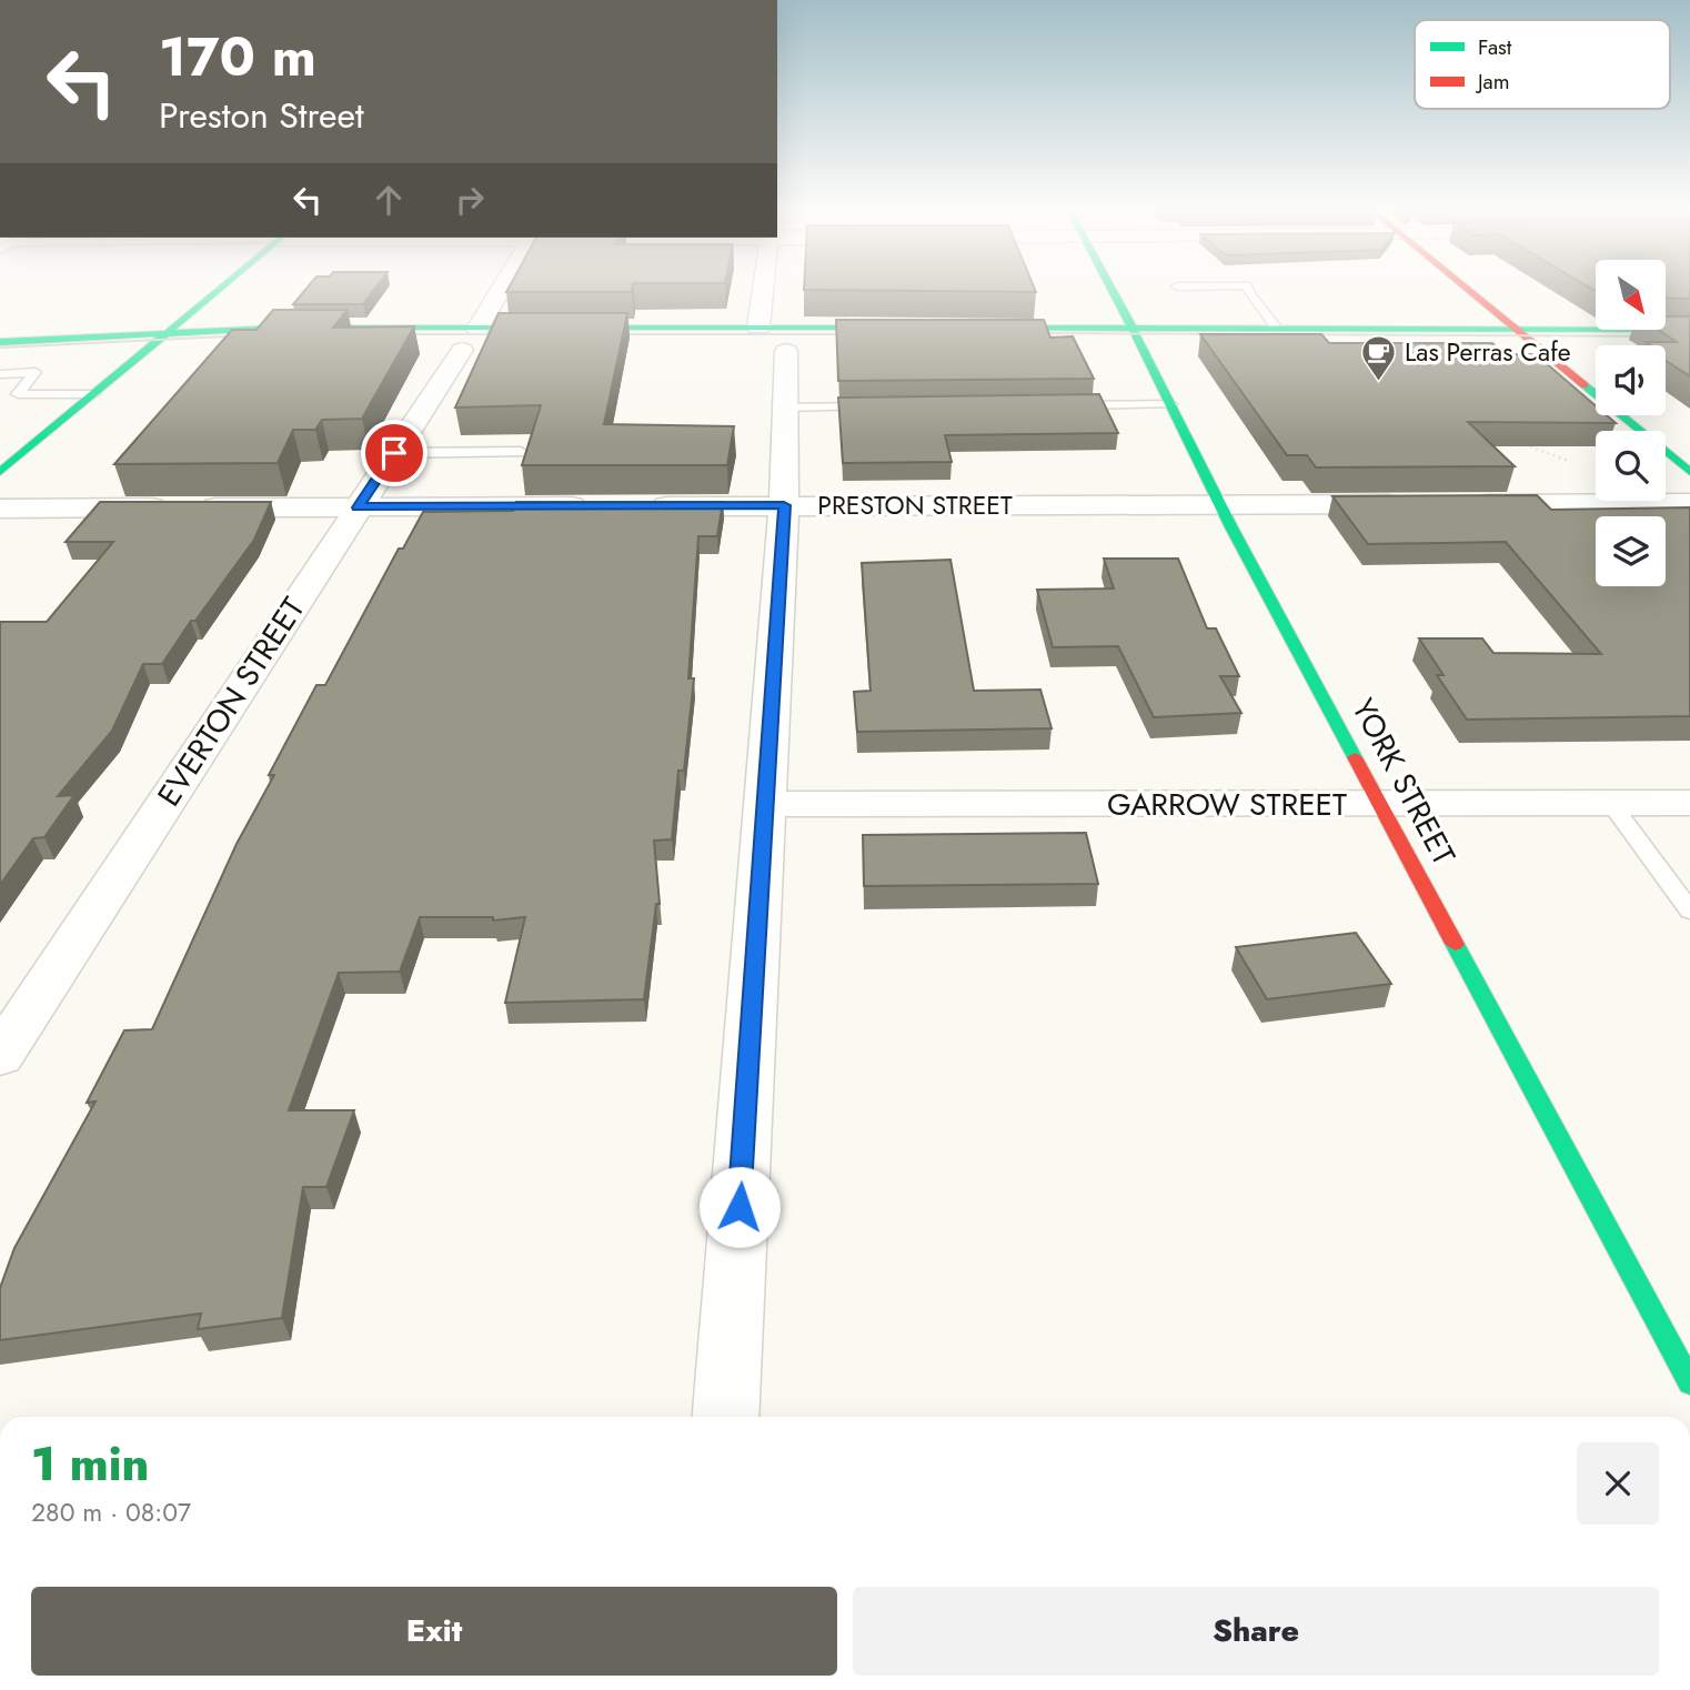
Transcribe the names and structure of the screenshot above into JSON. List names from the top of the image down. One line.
{"streets":{"main road":["YORK STREET"],"street":["PRESTON STREET","EVERTON STREET","GARROW STREET"]},"crossings":[["PRESTON STREET","YORK STREET"],["YORK STREET","GARROW STREET"]],"places":{"cafe":["Las Perras Cafe"]},"legend":["Fast","Jam"],"north":"bottom right","page":{"turn":["170 m","Preston Street"],"heading":["1 min","280 m · 08:07"],"buttons":["Exit","Share"]}}
